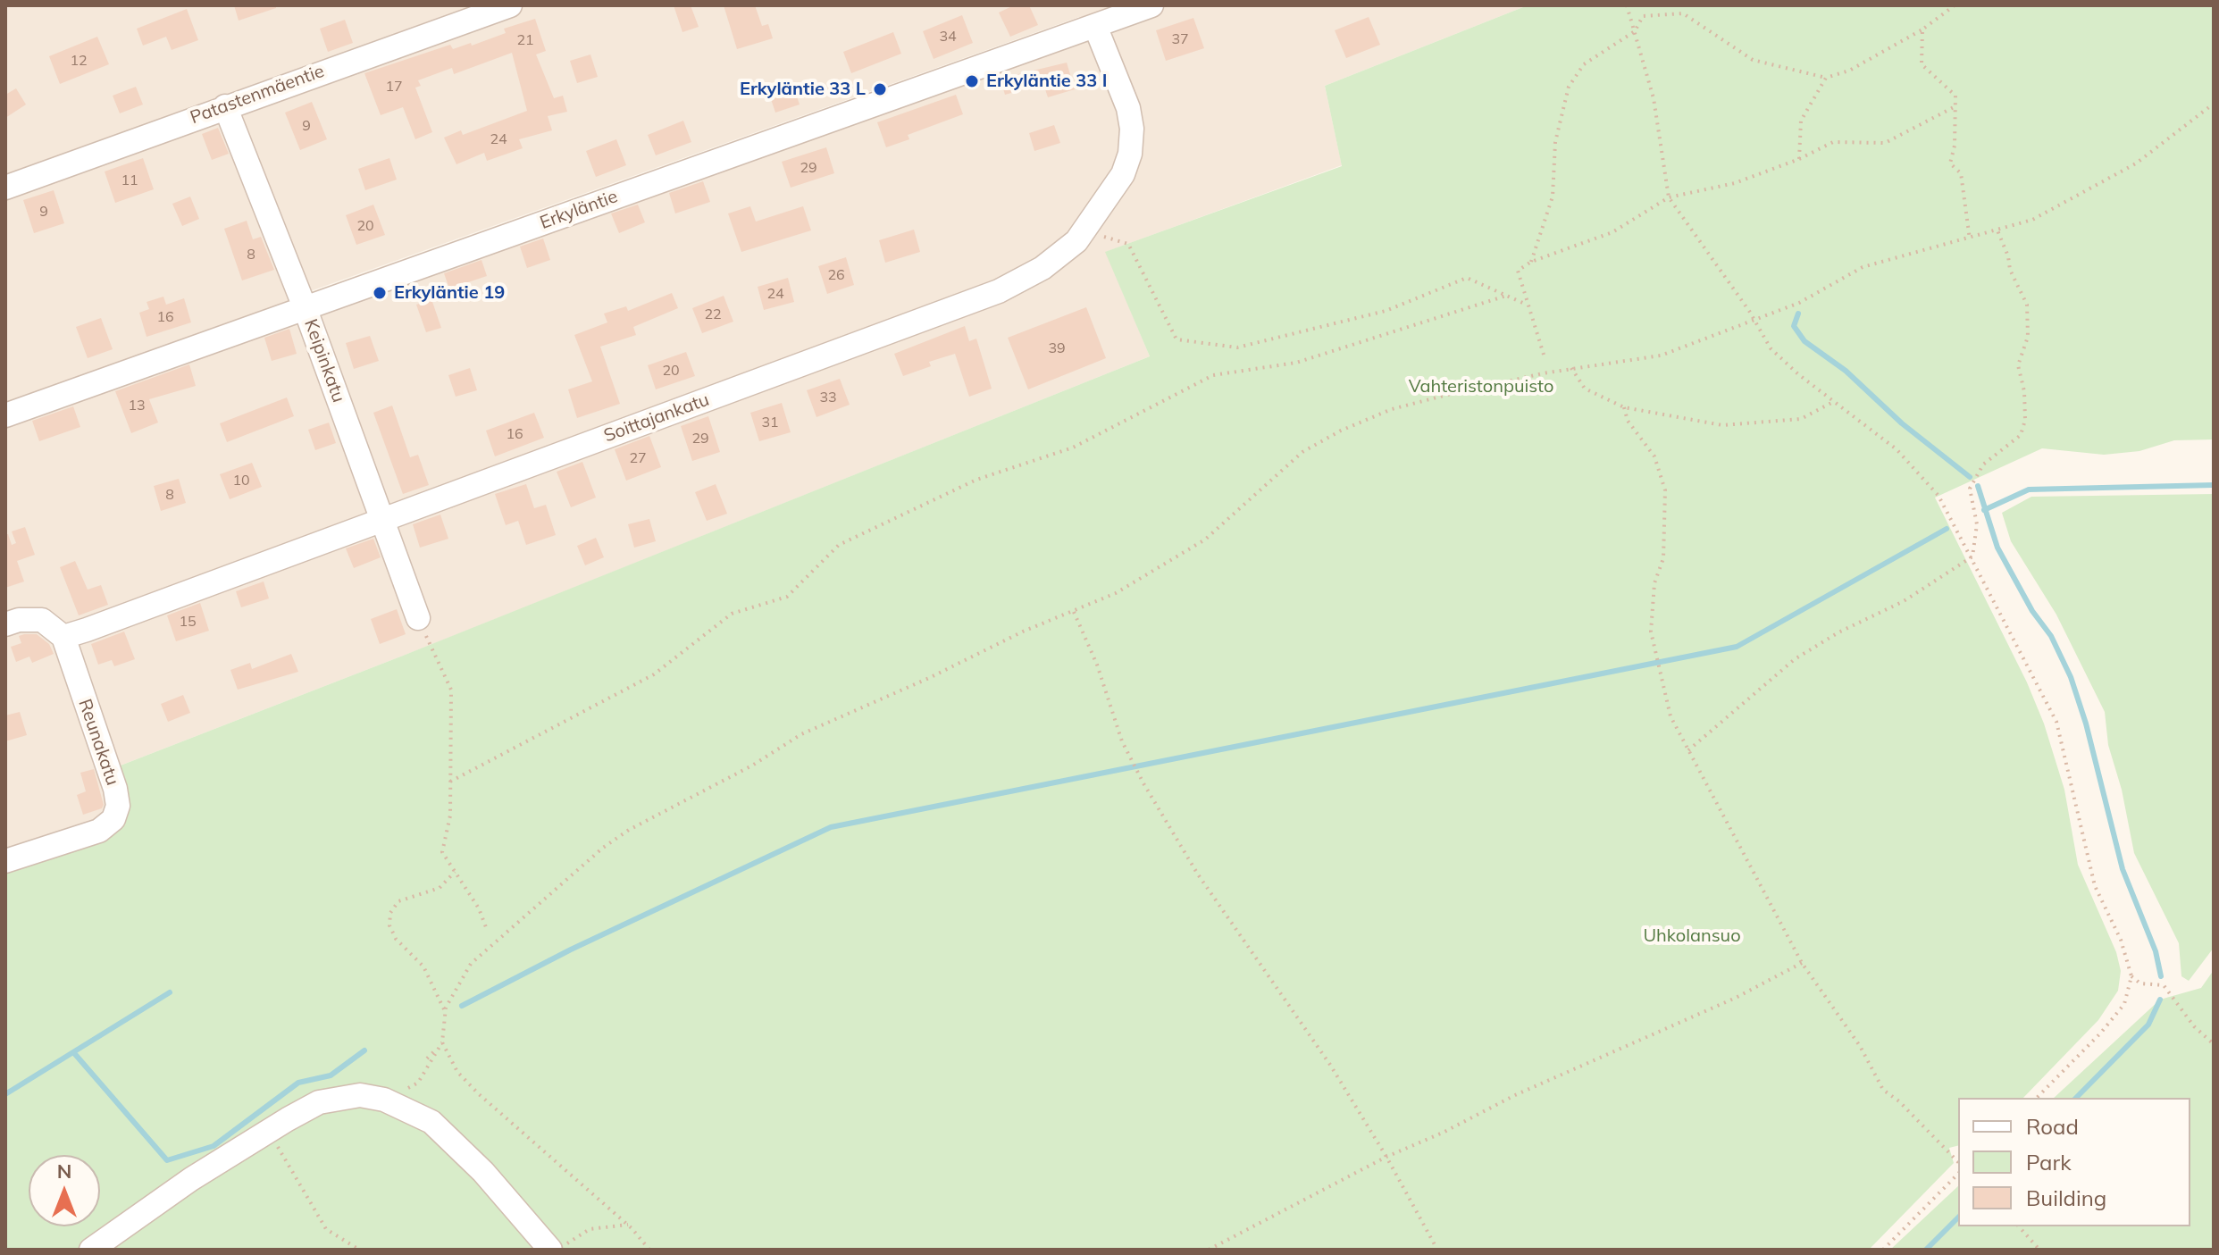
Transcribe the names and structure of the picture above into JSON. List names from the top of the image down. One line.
{"streets":{"street":["Patastenmäentie","Erkyläntie","Keipinkatu","Soittajankatu","Reunakatu"]},"crossings":[["Patastenmäentie","Keipinkatu"],["Erkyläntie","Keipinkatu"],["Erkyläntie","Soittajankatu"],["Keipinkatu","Soittajankatu"],["Soittajankatu","Reunakatu"]],"parks":["Vahteristonpuisto","Uhkolansuo"],"places":["Erkyläntie 33 I","Erkyläntie 33 L","Erkyläntie 19"],"house_numbers":["34","37","21","12","17","9","24","29","11","9","20","8","26","24","22","16","39","20","33","13","31","16","29","27","10","8","15"],"legend":["Road","Park","Building"],"north":"top"}
